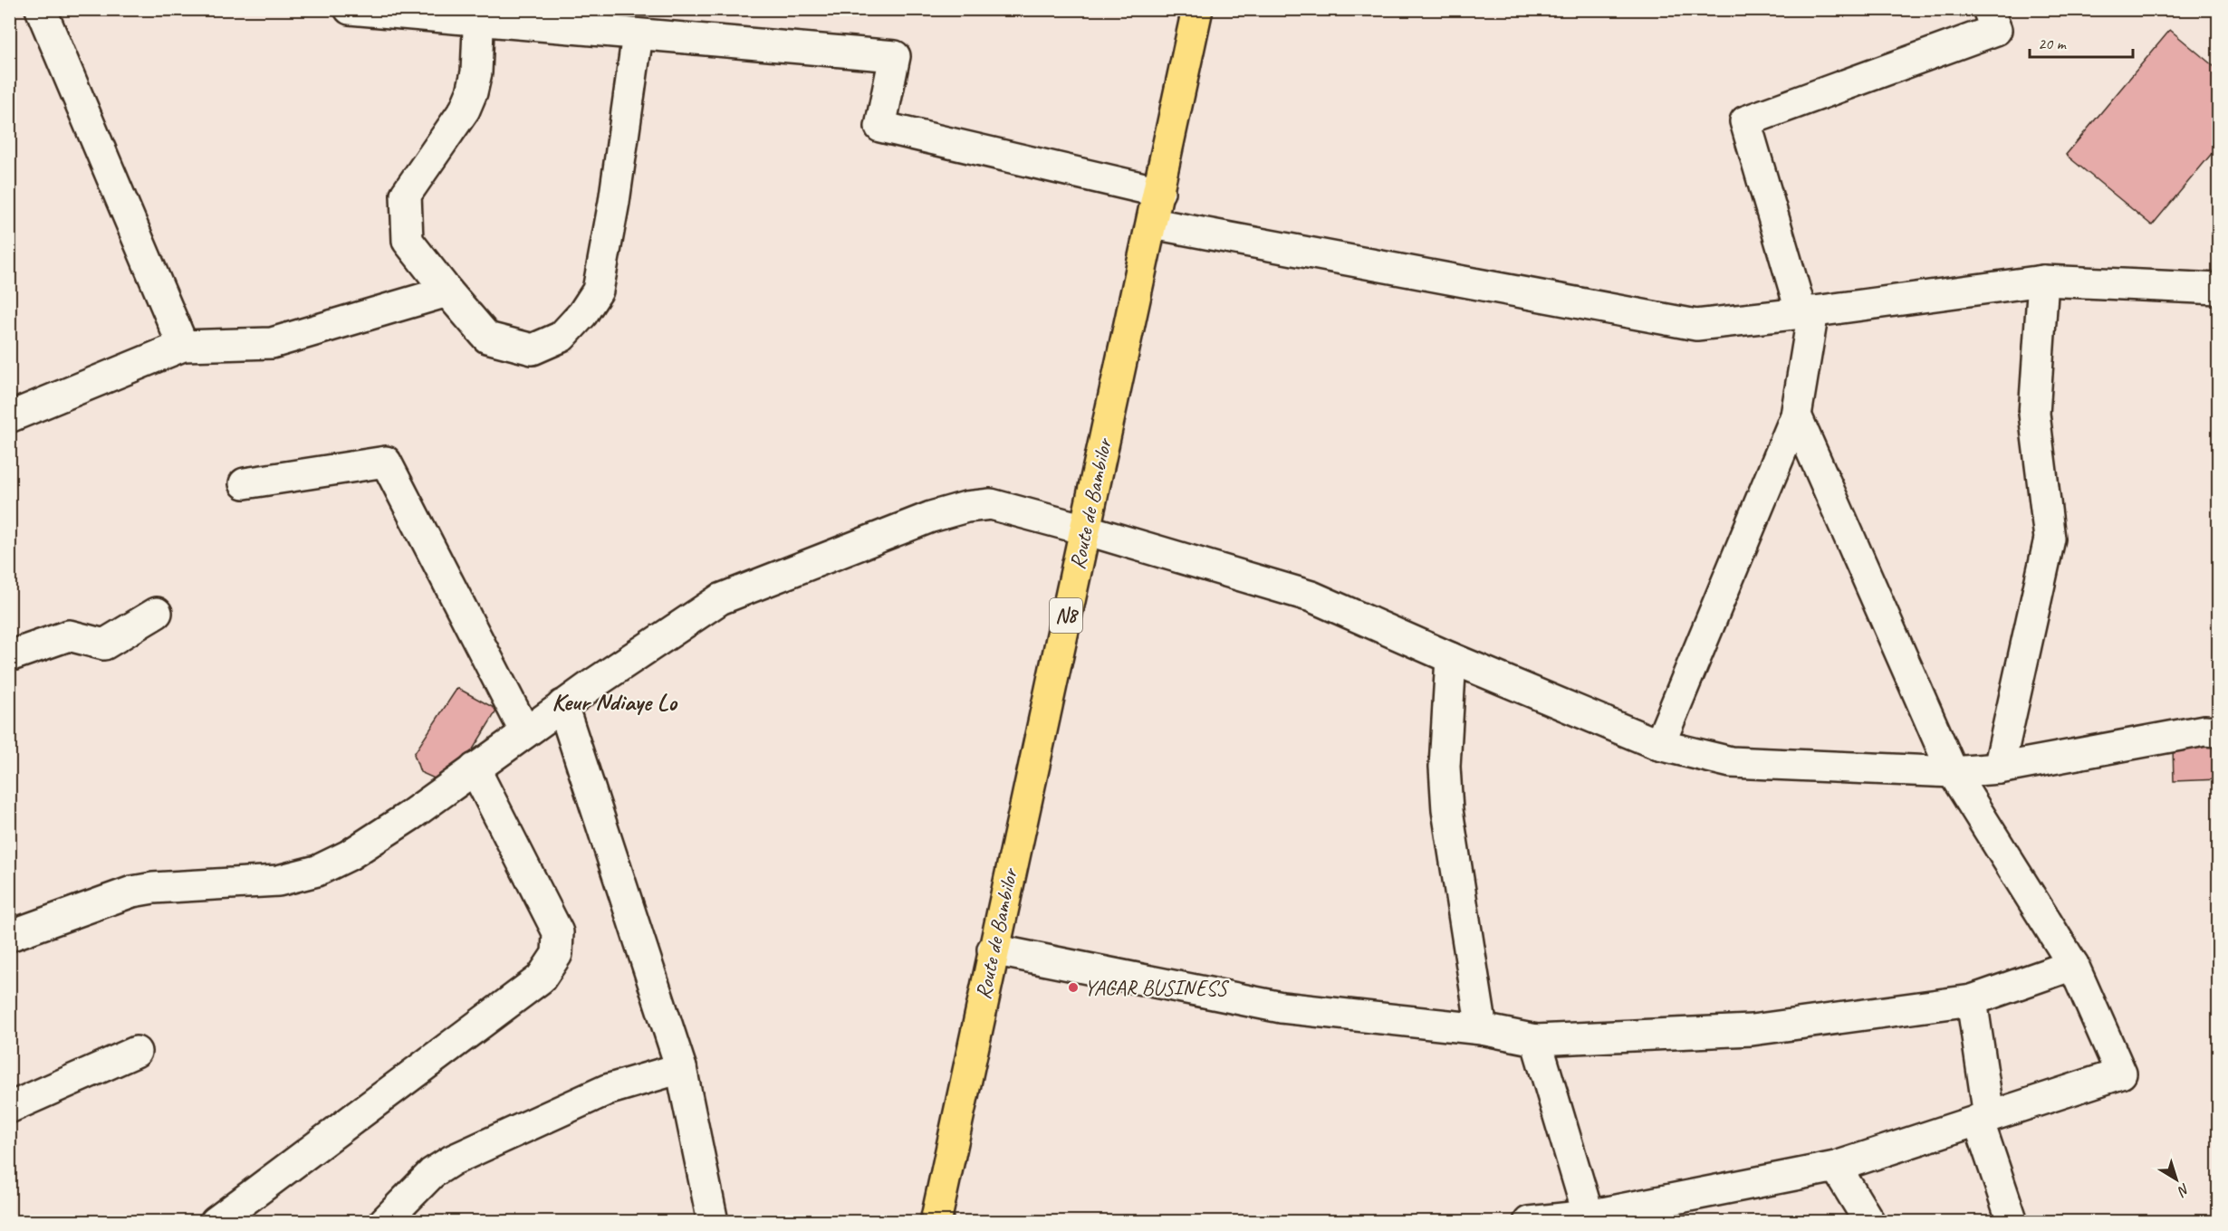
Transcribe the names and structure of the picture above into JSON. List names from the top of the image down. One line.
{"streets":{"main road":["Route de Bambilor","N8"]},"districts":["Keur Ndiaye Lo"],"places":["YACAR BUSINESS"],"scale_bar":"20 m","north":"bottom right"}
